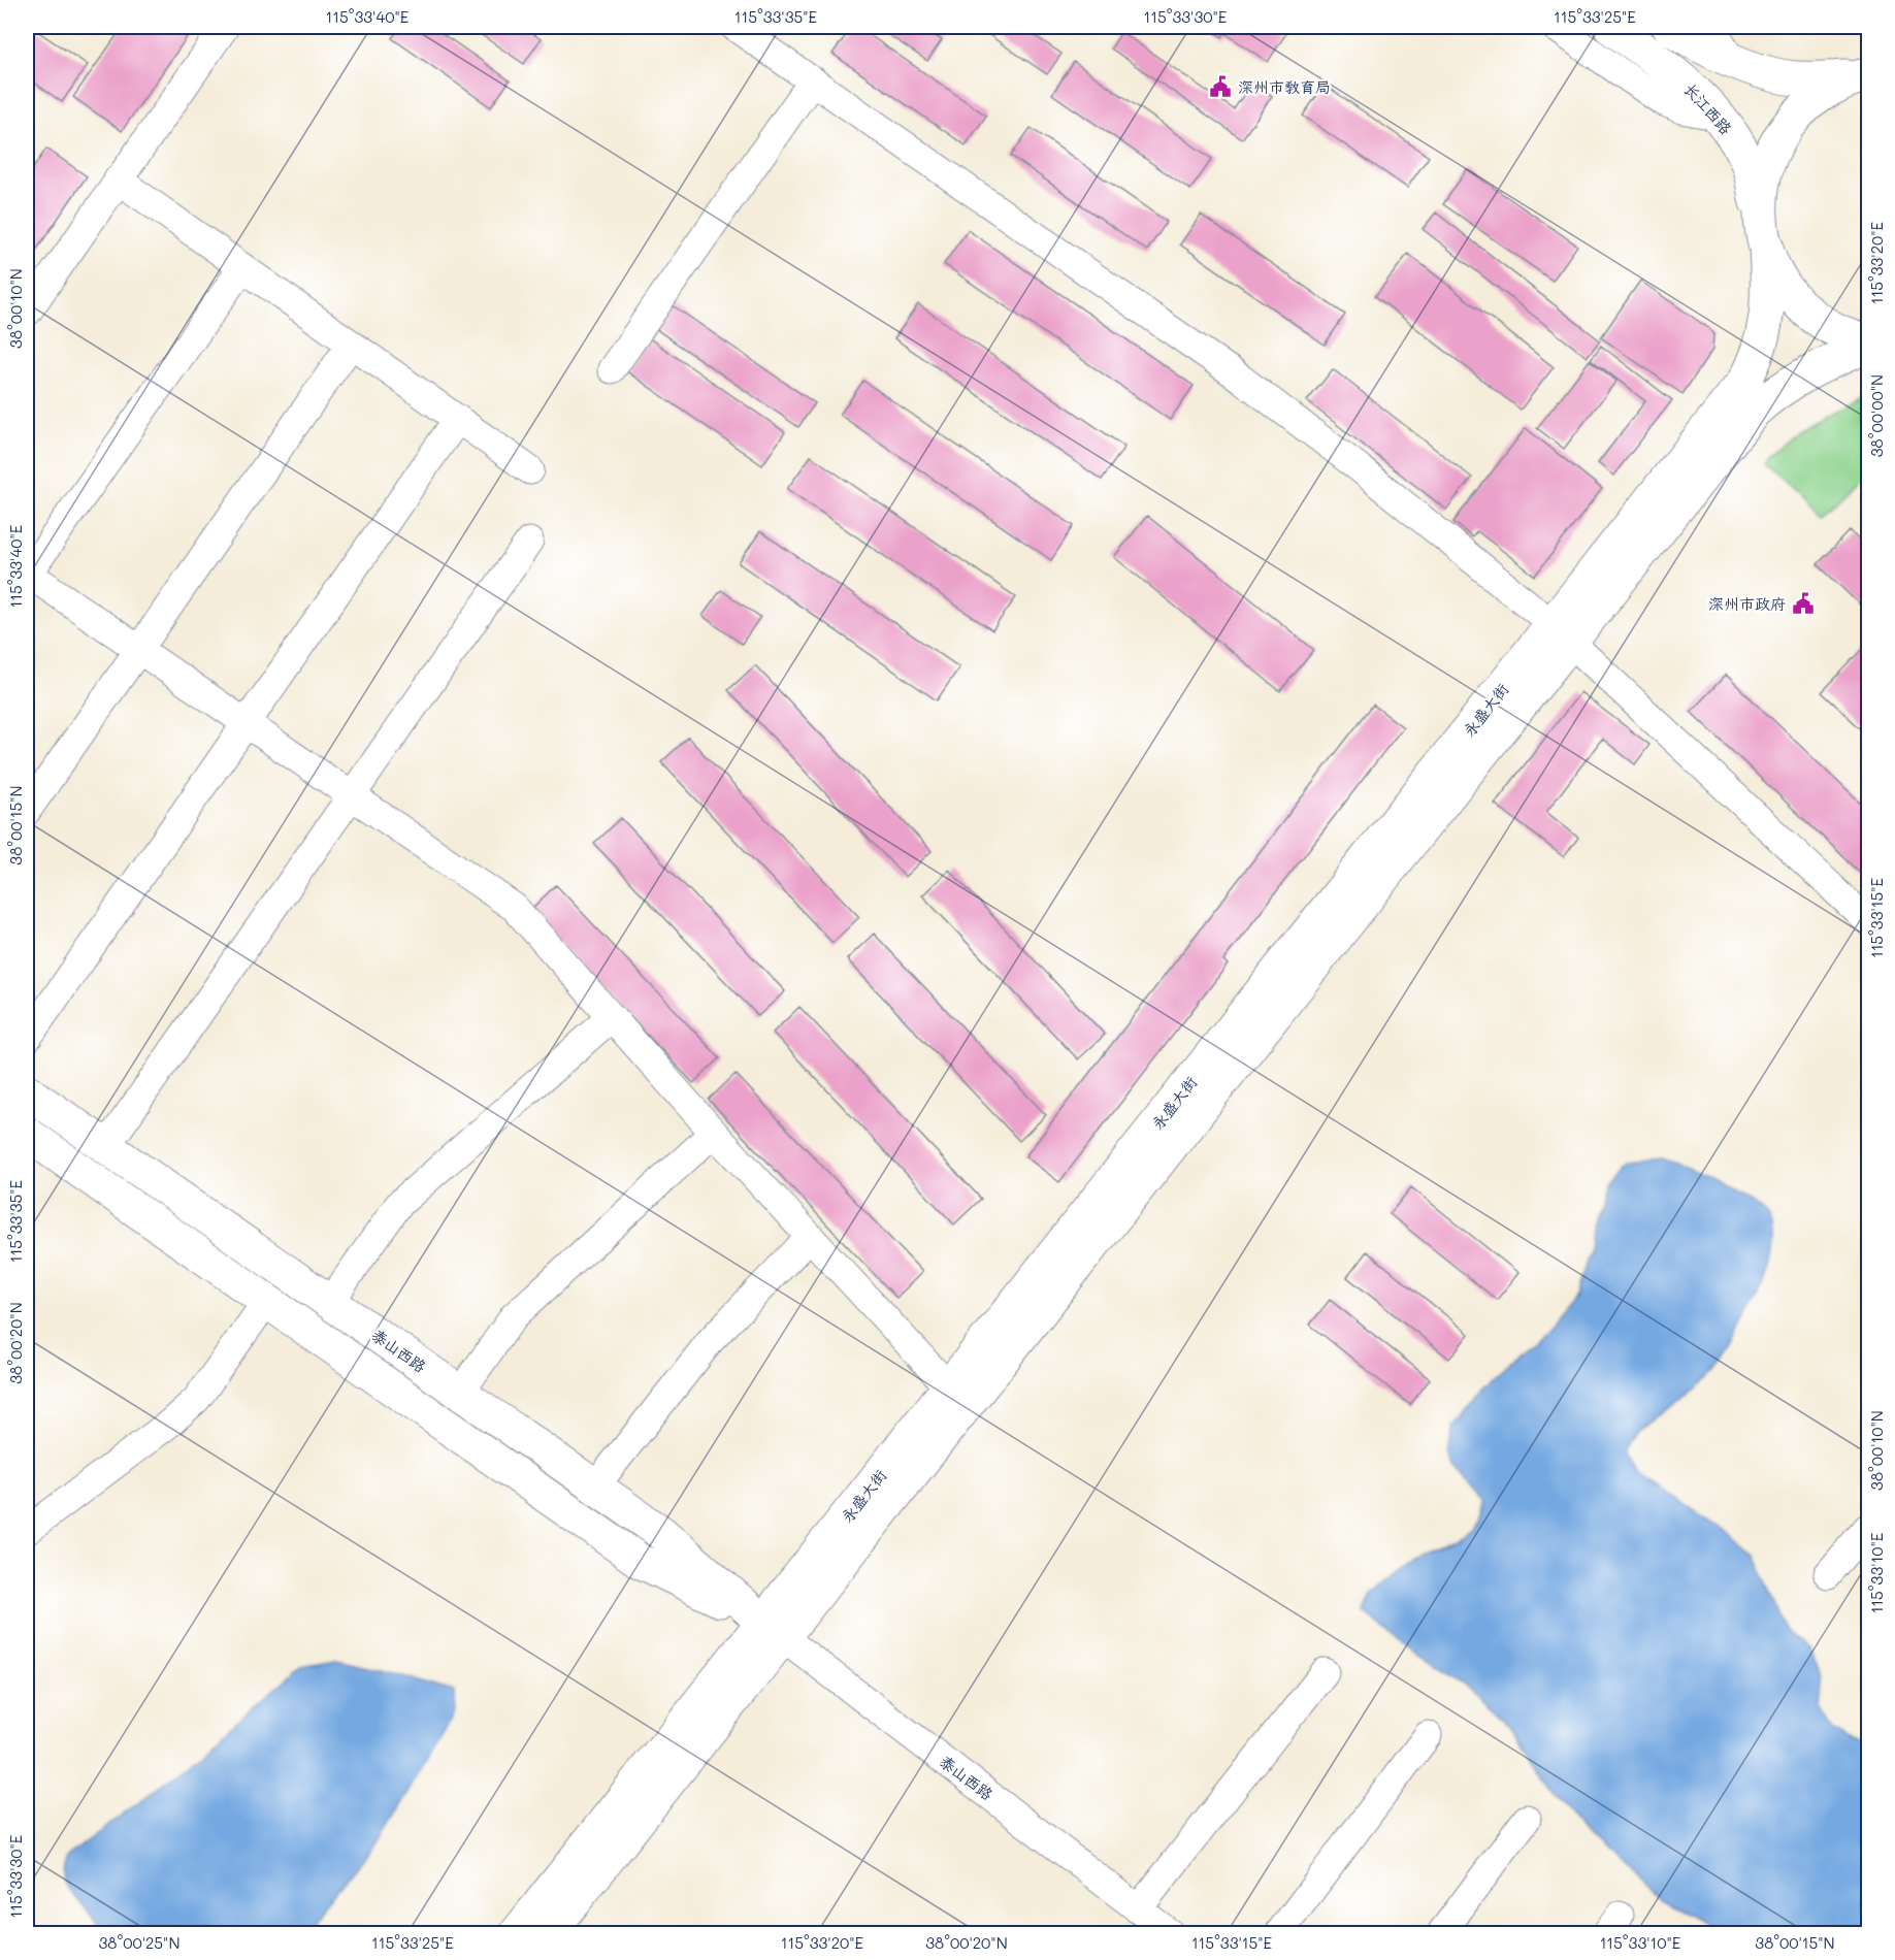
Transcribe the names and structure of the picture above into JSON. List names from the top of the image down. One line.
{"streets":{"main road":["长江西路","永盛大街","泰山西路"]},"crossings":[["长江西路","永盛大街"],["永盛大街","泰山西路"]],"places":{"public building":["深州市教育局","深州市政府"]},"coordinates":["115°33'40\"E","115°33'35\"E","115°33'30\"E","115°33'25\"E","115°33'20\"E","38°00'10\"N","38°00'00\"N","38°00'15\"N","115°33'15\"E","38°00'20\"N","115°33'10\"E","38°00'25\"N"]}
